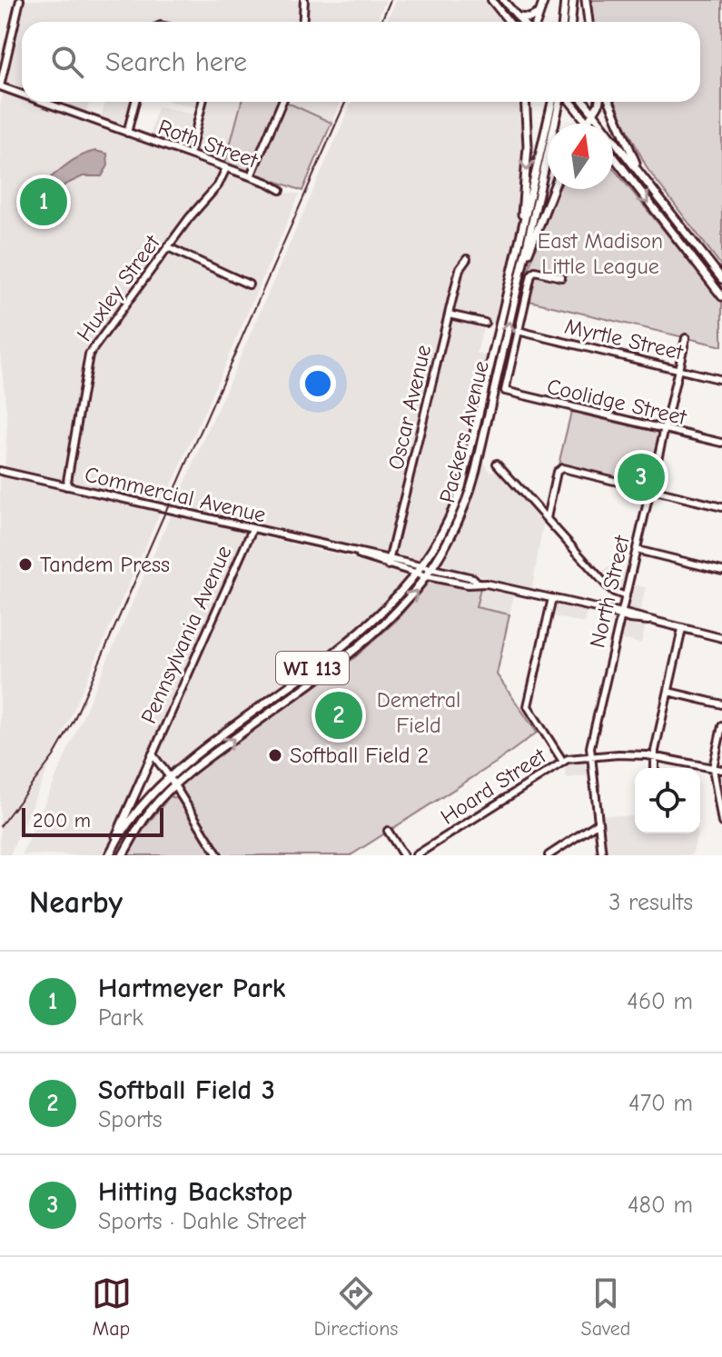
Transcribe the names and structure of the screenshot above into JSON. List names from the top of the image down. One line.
{"streets":{"main road":["Packers Avenue","WI 113"],"street":["Roth Street","Huxley Street","Myrtle Street","Coolidge Street","Oscar Avenue","Commercial Avenue","North Street","Pennsylvania Avenue","Hoard Street"]},"crossings":[["Roth Street","Huxley Street"],["Huxley Street","Commercial Avenue"],["Myrtle Street","Coolidge Street"],["Myrtle Street","North Street"],["Coolidge Street","North Street"],["Oscar Avenue","Commercial Avenue"],["Packers Avenue","Commercial Avenue"],["Packers Avenue","WI 113"],["Commercial Avenue","North Street"],["Commercial Avenue","Pennsylvania Avenue"],["North Street","Hoard Street"]],"parks":["East Madison Little League","Demetral Field"],"places":["Tandem Press","Softball Field 2"],"scale_bar":"200 m","north":"top","page":{"search":"Search here","pins":["1","3","2"],"scale":"200 m","heading":["Nearby","3 results"],"list":[{"mark":"1","name":"Hartmeyer Park","note":"Park","value":"460 m"},{"mark":"2","name":"Softball Field 3","note":"Sports","value":"470 m"},{"mark":"3","name":"Hitting Backstop","note":"Sports · Dahle Street","value":"480 m"}],"nav":["Map","Directions","Saved"]}}
